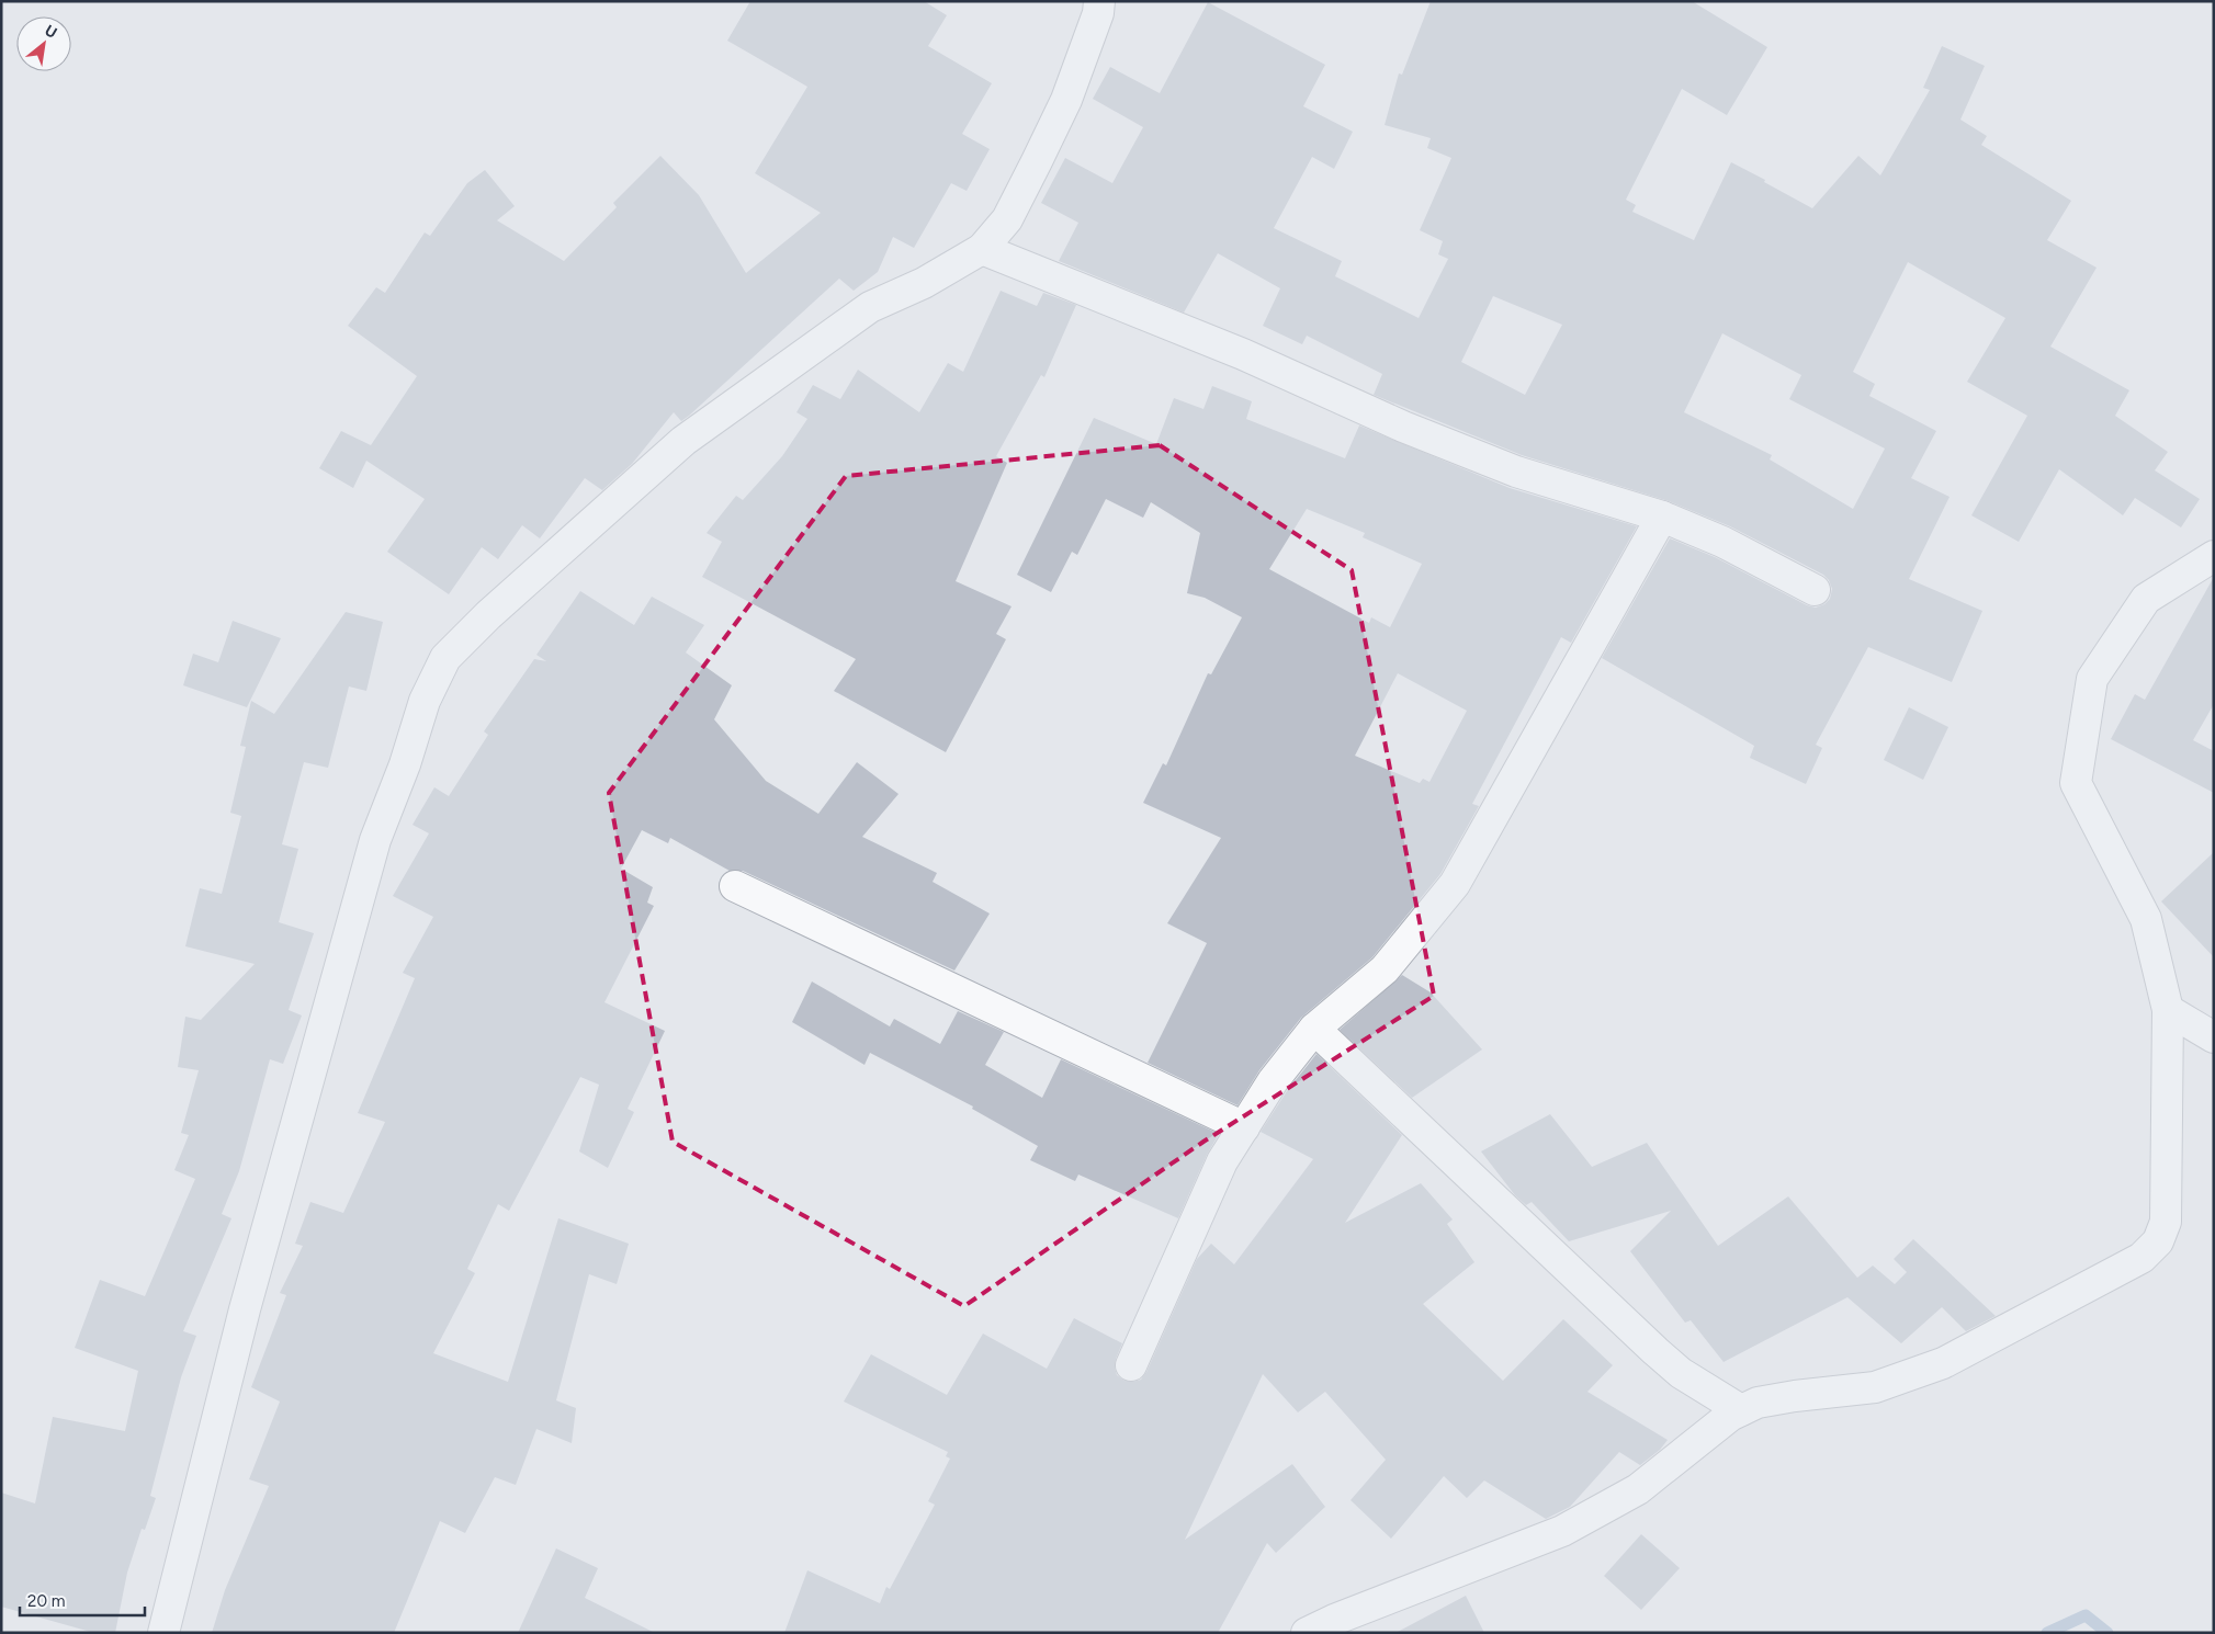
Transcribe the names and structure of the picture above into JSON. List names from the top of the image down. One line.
{"scale_bar":"20 m","north":"top right"}
